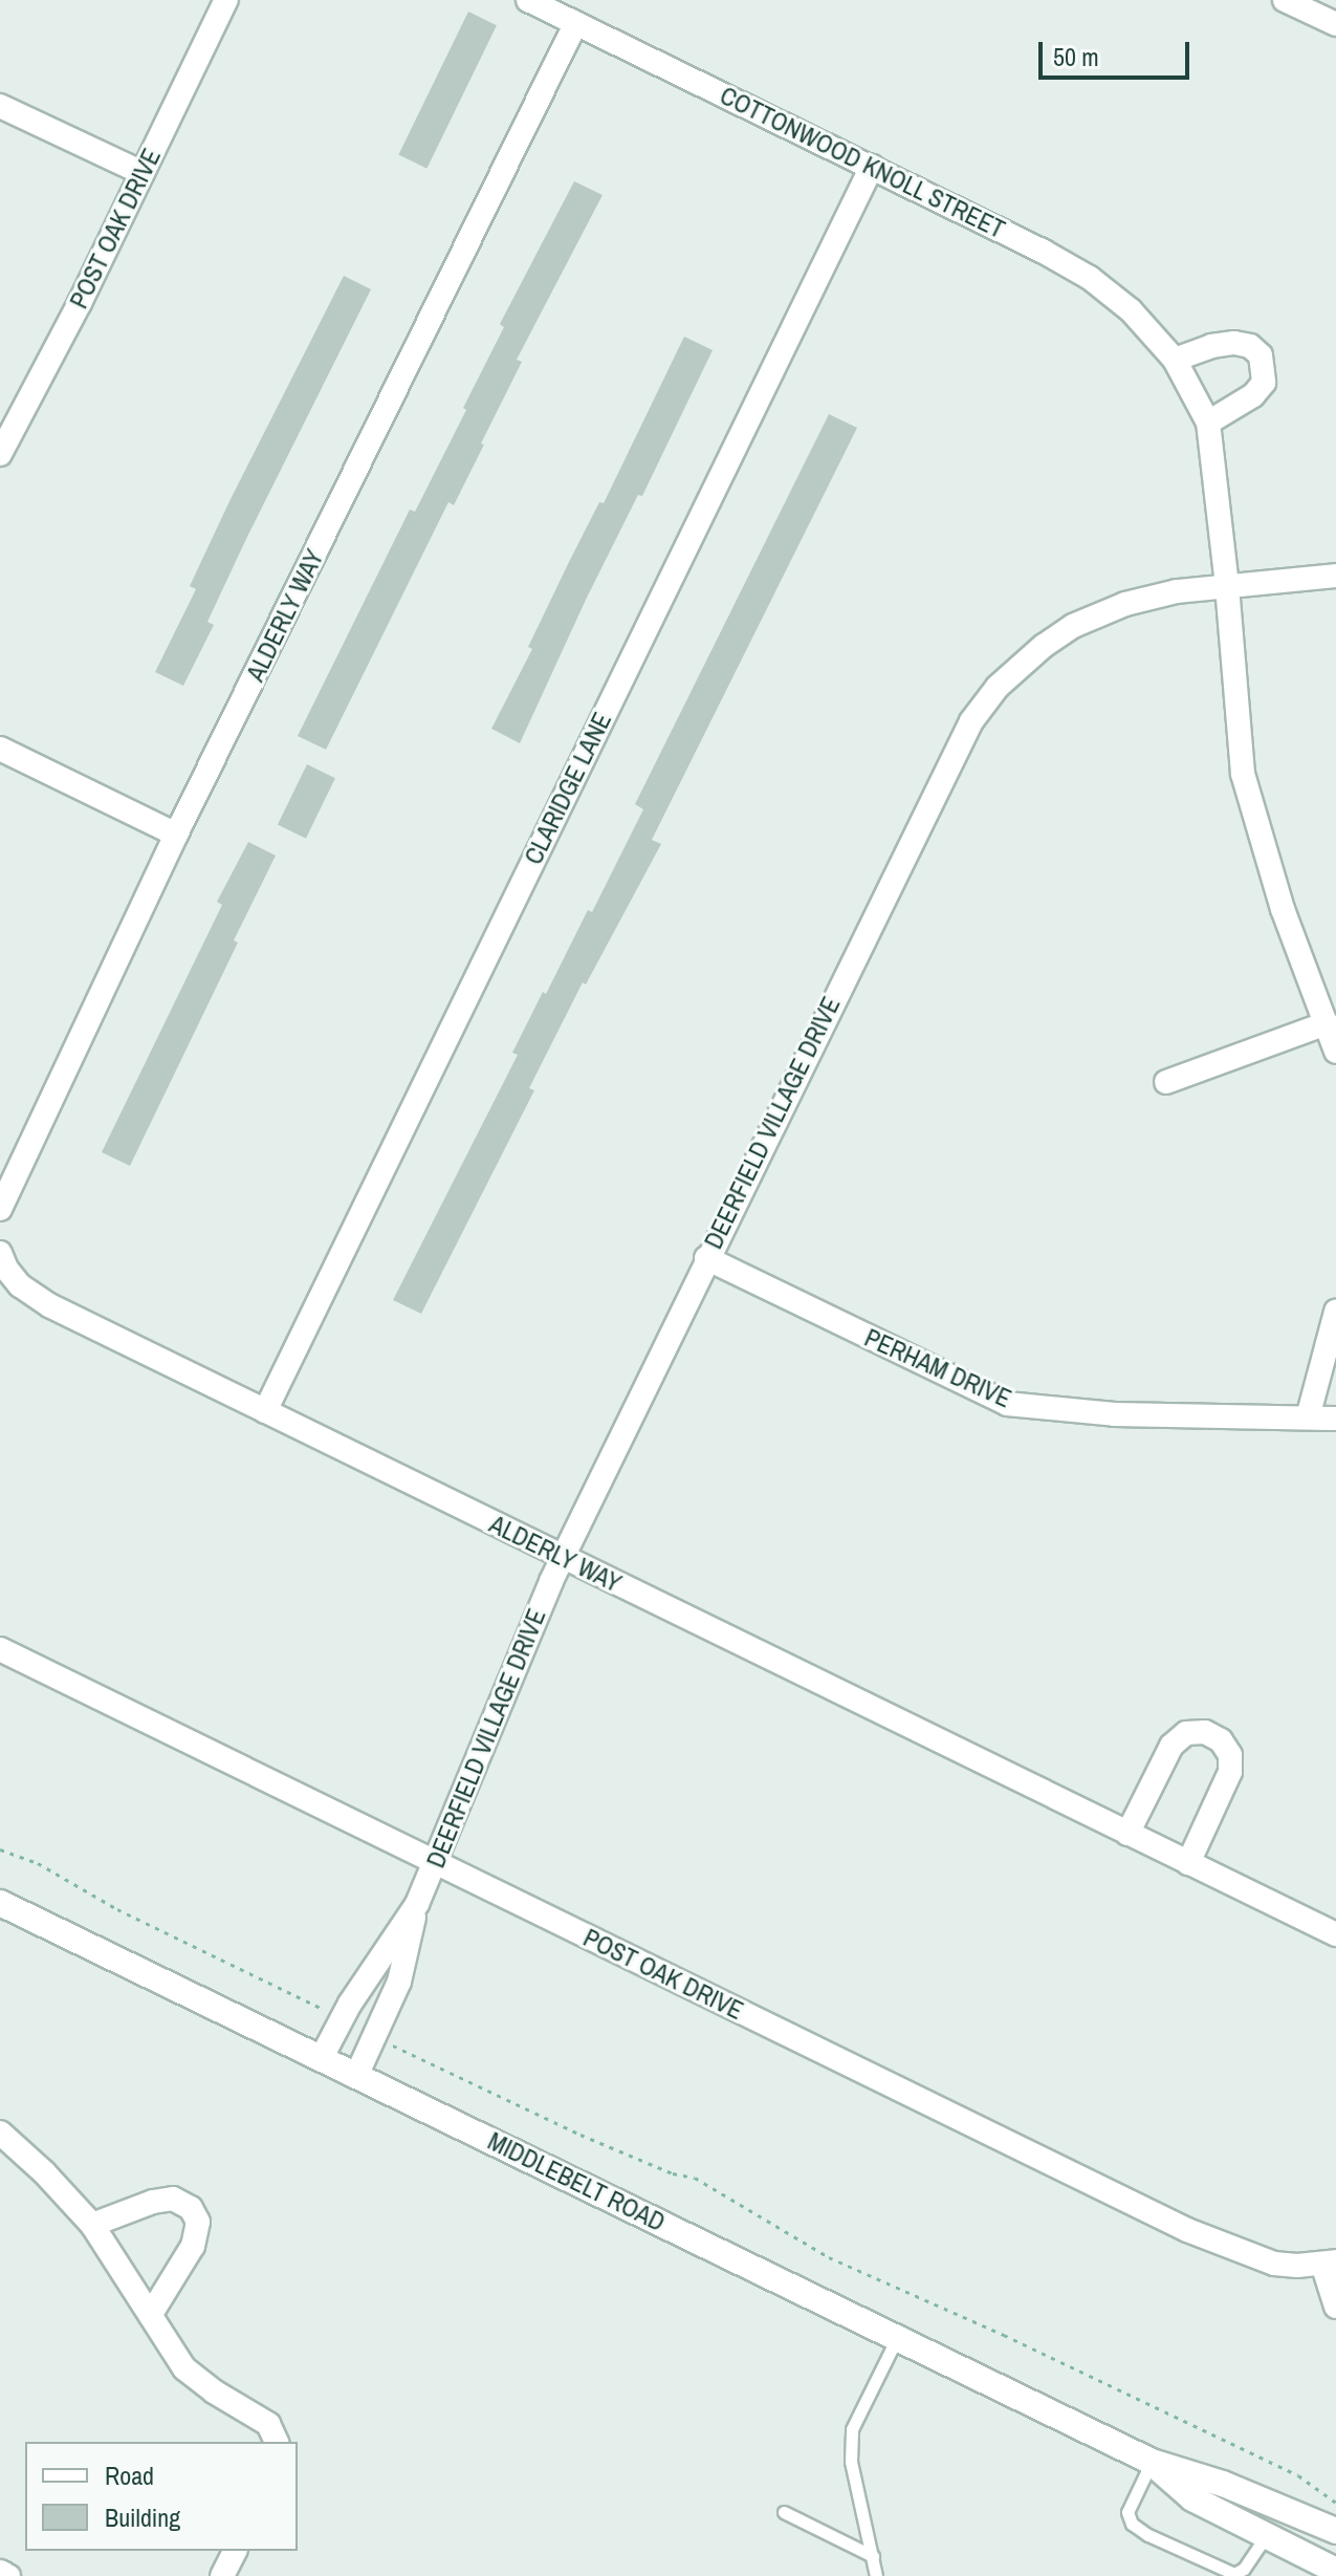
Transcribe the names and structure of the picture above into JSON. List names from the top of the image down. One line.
{"streets":{"street":["COTTONWOOD KNOLL STREET","POST OAK DRIVE","ALDERLY WAY","CLARIDGE LANE","DEERFIELD VILLAGE DRIVE","PERHAM DRIVE","MIDDLEBELT ROAD"]},"crossings":[["COTTONWOOD KNOLL STREET","ALDERLY WAY"],["COTTONWOOD KNOLL STREET","CLARIDGE LANE"],["COTTONWOOD KNOLL STREET","DEERFIELD VILLAGE DRIVE"],["POST OAK DRIVE","DEERFIELD VILLAGE DRIVE"],["ALDERLY WAY","CLARIDGE LANE"],["ALDERLY WAY","DEERFIELD VILLAGE DRIVE"],["DEERFIELD VILLAGE DRIVE","PERHAM DRIVE"],["DEERFIELD VILLAGE DRIVE","MIDDLEBELT ROAD"]],"legend":["Road","Building"],"scale_bar":"50 m"}
